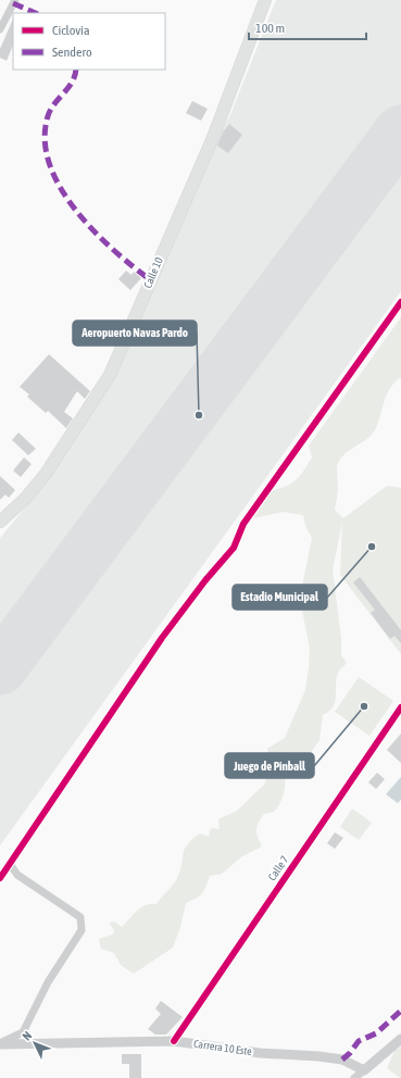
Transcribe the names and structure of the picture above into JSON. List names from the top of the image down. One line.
{"streets":{"main road":["Calle 10"],"street":["Calle 7","Carrera 10 Este"]},"crossings":[["Calle 7","Carrera 10 Este"]],"places":["Aeropuerto Navas Pardo","Estadio Municipal","Juego de Pinball"],"legend":["Ciclovía","Sendero"],"scale_bar":"100 m","north":"top left"}
